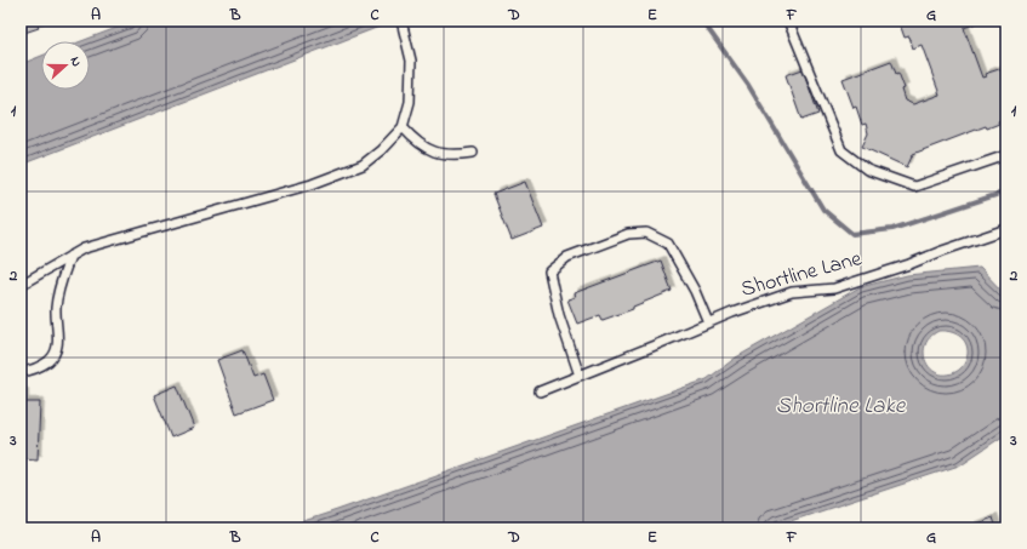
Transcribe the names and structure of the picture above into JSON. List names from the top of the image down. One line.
{"streets":{"lane":["Shortline Lane"]},"water":["Shortline Lake"],"north":"right","grid":{"columns":["A","B","C","D","E","F","G"],"rows":["1","2","3"]}}
